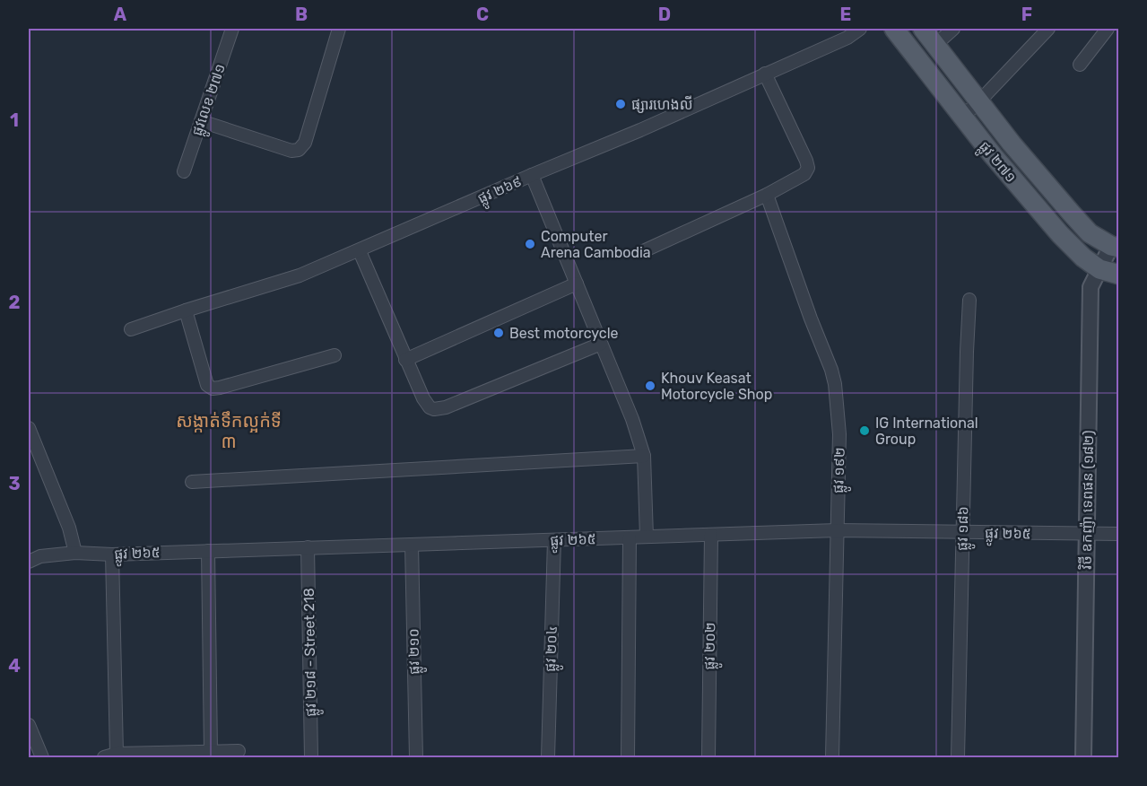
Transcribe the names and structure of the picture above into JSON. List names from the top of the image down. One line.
{"streets":{"main road":["ផ្លូវ ២៧១"],"street":["ផ្លូវលេខ ២៧១","ផ្លូវ ២៦៩","ផ្លូវ ១៩២","វិថី ឧកញ៉ា ទេពផន (១៨២)","ផ្លូវ ១៨៦","ផ្លូវ ២៦៥","ផ្លូវ ២០២","ផ្លូវ ២០៤","ផ្លូវ ២១០","ផ្លូវ ២១៨ - Street 218"]},"crossings":[["ផ្លូវ ២៧១","វិថី ឧកញ៉ា ទេពផន (១៨២)"],["ផ្លូវ ១៩២","ផ្លូវ ២៦៥"],["វិថី ឧកញ៉ា ទេពផន (១៨២)","ផ្លូវ ២៦៥"],["ផ្លូវ ១៨៦","ផ្លូវ ២៦៥"],["ផ្លូវ ២៦៥","ផ្លូវ ២០២"],["ផ្លូវ ២៦៥","ផ្លូវ ២០៤"],["ផ្លូវ ២៦៥","ផ្លូវ ២១០"],["ផ្លូវ ២៦៥","ផ្លូវ ២១៨ - Street 218"]],"districts":["សង្កាត់ទឹកល្អក់ទី ៣"],"places":["ផ្សារហេងលី","Computer Arena Cambodia","Best motorcycle","Khouv Keasat Motorcycle Shop","IG International Group"],"grid":{"columns":["A","B","C","D","E","F"],"rows":["1","2","3","4"]}}
